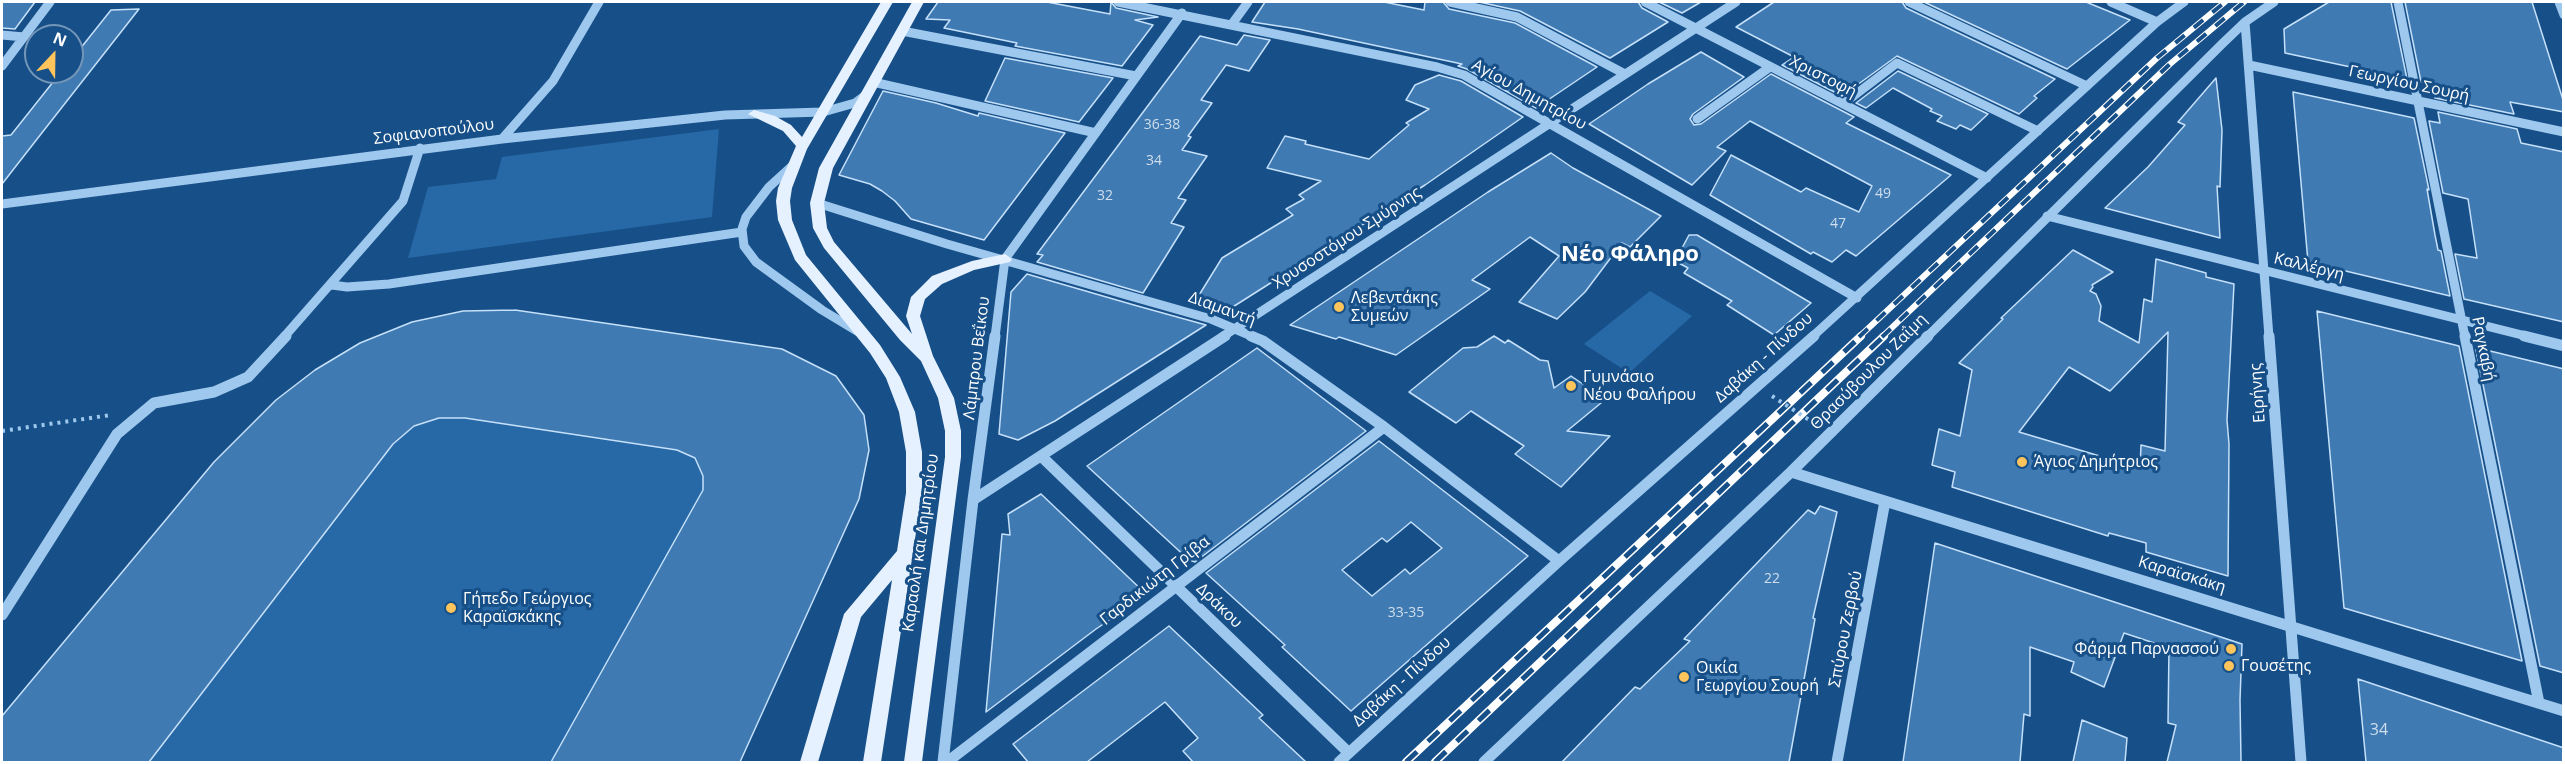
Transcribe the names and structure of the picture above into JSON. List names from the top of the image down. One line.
{"streets":{"main road":["Καραολή και Δημητρίου"],"street":["Χριστοφή","Γεωργίου Σουρή","Αγίου Δημητρίου","Σοφιανοπούλου","Χρυσοστόμου Σμύρνης","Καλλέργη","Διαμαντή","Ραγκαβή","Λάμπρου Βεΐκου","Δαβάκη - Πίνδου","Θρασύβουλου Ζαΐμη","Ειρήνης","Καραϊσκάκη","Γαρδικιώτη Γρίβα","Δράκου","Σπύρου Ζερβού"]},"crossings":[["Χριστοφή","Χρυσοστόμου Σμύρνης"],["Χριστοφή","Δαβάκη - Πίνδου"],["Γεωργίου Σουρή","Ραγκαβή"],["Γεωργίου Σουρή","Ειρήνης"],["Αγίου Δημητρίου","Χρυσοστόμου Σμύρνης"],["Αγίου Δημητρίου","Λάμπρου Βεΐκου"],["Αγίου Δημητρίου","Δαβάκη - Πίνδου"],["Σοφιανοπούλου","Καραολή και Δημητρίου"],["Χρυσοστόμου Σμύρνης","Διαμαντή"],["Χρυσοστόμου Σμύρνης","Λάμπρου Βεΐκου"],["Χρυσοστόμου Σμύρνης","Δράκου"],["Καλλέργη","Ραγκαβή"],["Καλλέργη","Θρασύβουλου Ζαΐμη"],["Καλλέργη","Ειρήνης"],["Διαμαντή","Λάμπρου Βεΐκου"],["Διαμαντή","Δαβάκη - Πίνδου"],["Διαμαντή","Καραολή και Δημητρίου"],["Διαμαντή","Γαρδικιώτη Γρίβα"],["Ραγκαβή","Καραϊσκάκη"],["Δαβάκη - Πίνδου","Δράκου"],["Θρασύβουλου Ζαΐμη","Ειρήνης"],["Θρασύβουλου Ζαΐμη","Καραϊσκάκη"],["Ειρήνης","Καραϊσκάκη"],["Καραϊσκάκη","Σπύρου Ζερβού"],["Γαρδικιώτη Γρίβα","Δράκου"]],"districts":["Νέο Φάληρο"],"places":["Λεβεντάκης Συμεών","Γυμνάσιο Νέου Φαλήρου","Άγιος Δημήτριος","Γήπεδο Γεώργιος Καραϊσκάκης","Φάρμα Παρνασσού","Γουσέτης","Οικία Γεωργίου Σουρή"],"house_numbers":["36-38","34","49","32","47","22","33-35","34"],"north":"top"}
